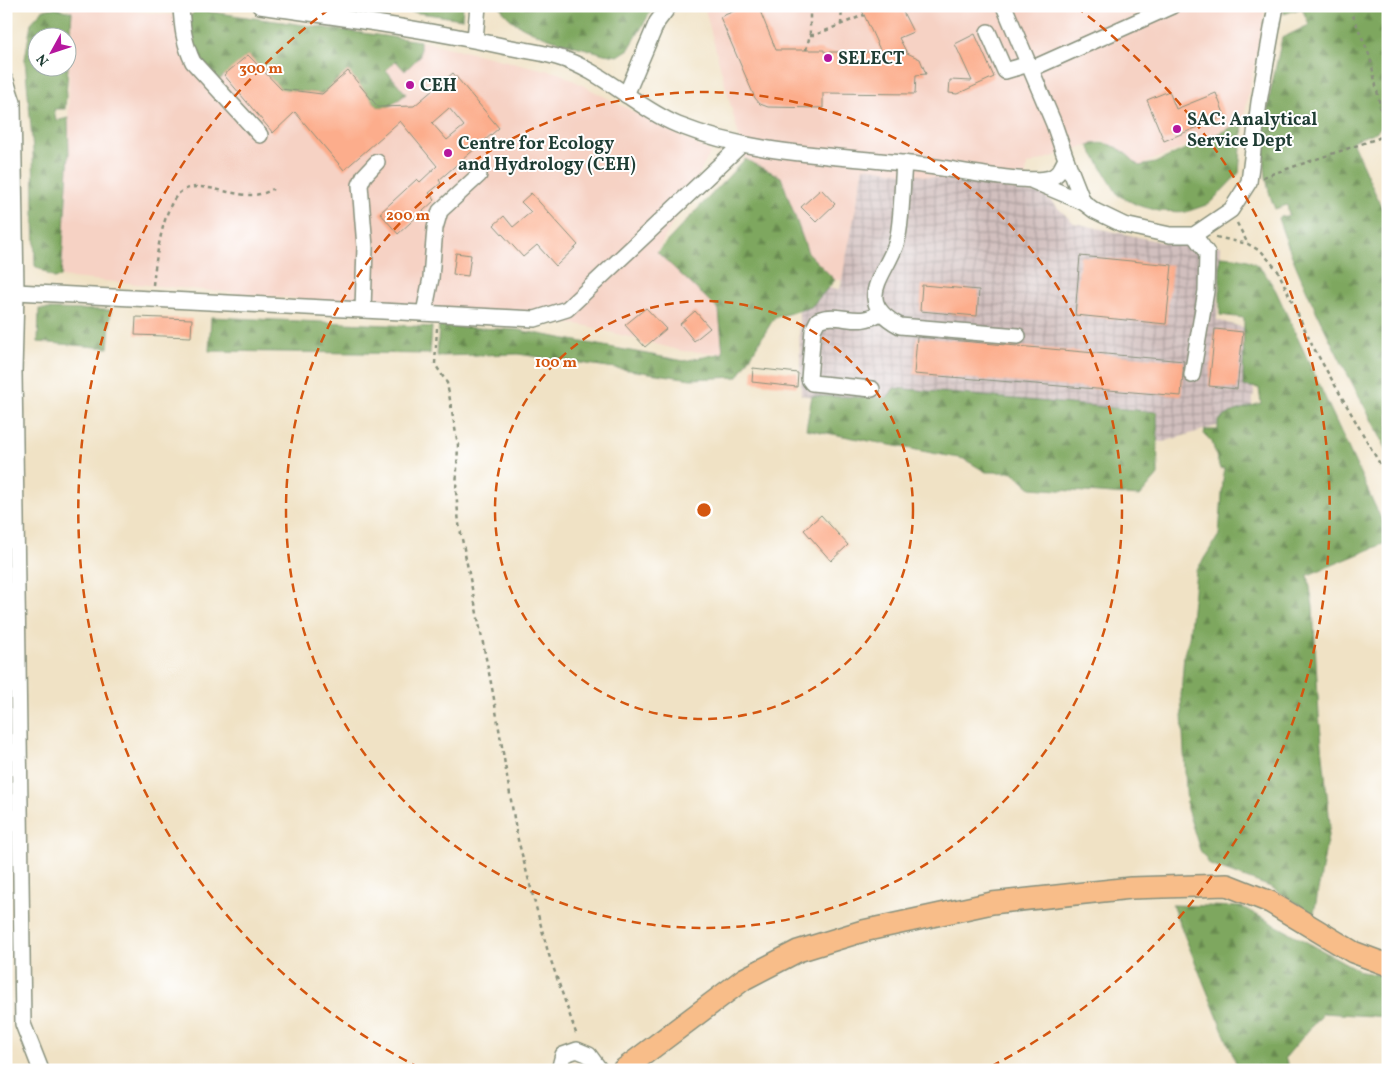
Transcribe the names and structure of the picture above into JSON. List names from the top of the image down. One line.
{"places":["SELECT","CEH","SAC: Analytical Service Dept","Centre for Ecology and Hydrology (CEH)"],"north":"bottom left","rings":["300 m","200 m","100 m"]}
